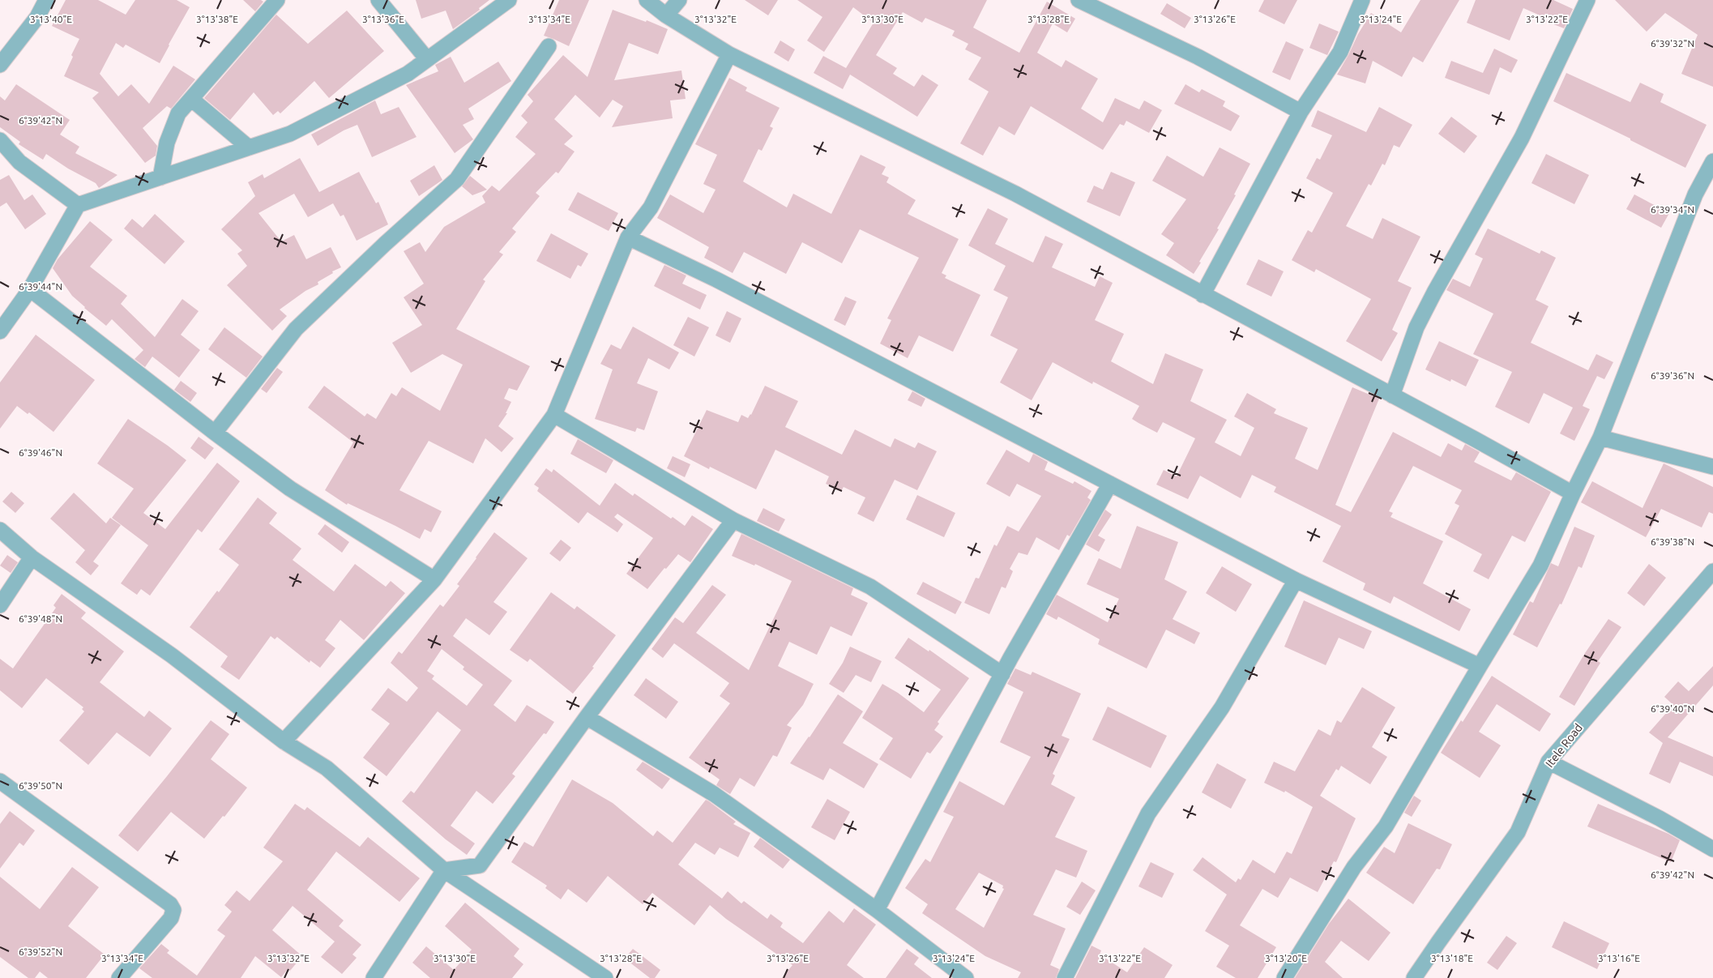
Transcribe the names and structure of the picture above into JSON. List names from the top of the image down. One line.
{"streets":{"street":["Itele Road"]},"coordinates":["3°13'40\"E","3°13'36\"E","3°13'34\"E","3°13'32\"E","3°13'30\"E","3°13'28\"E","3°13'26\"E","3°13'24\"E","3°13'22\"E","3°13'38\"E","6°39'32\"N","6°39'42\"N","6°39'34\"N","6°39'44\"N","6°39'36\"N","6°39'46\"N","6°39'38\"N","6°39'48\"N","6°39'40\"N","6°39'50\"N","6°39'52\"N","3°13'20\"E","3°13'18\"E","3°13'16\"E"]}
